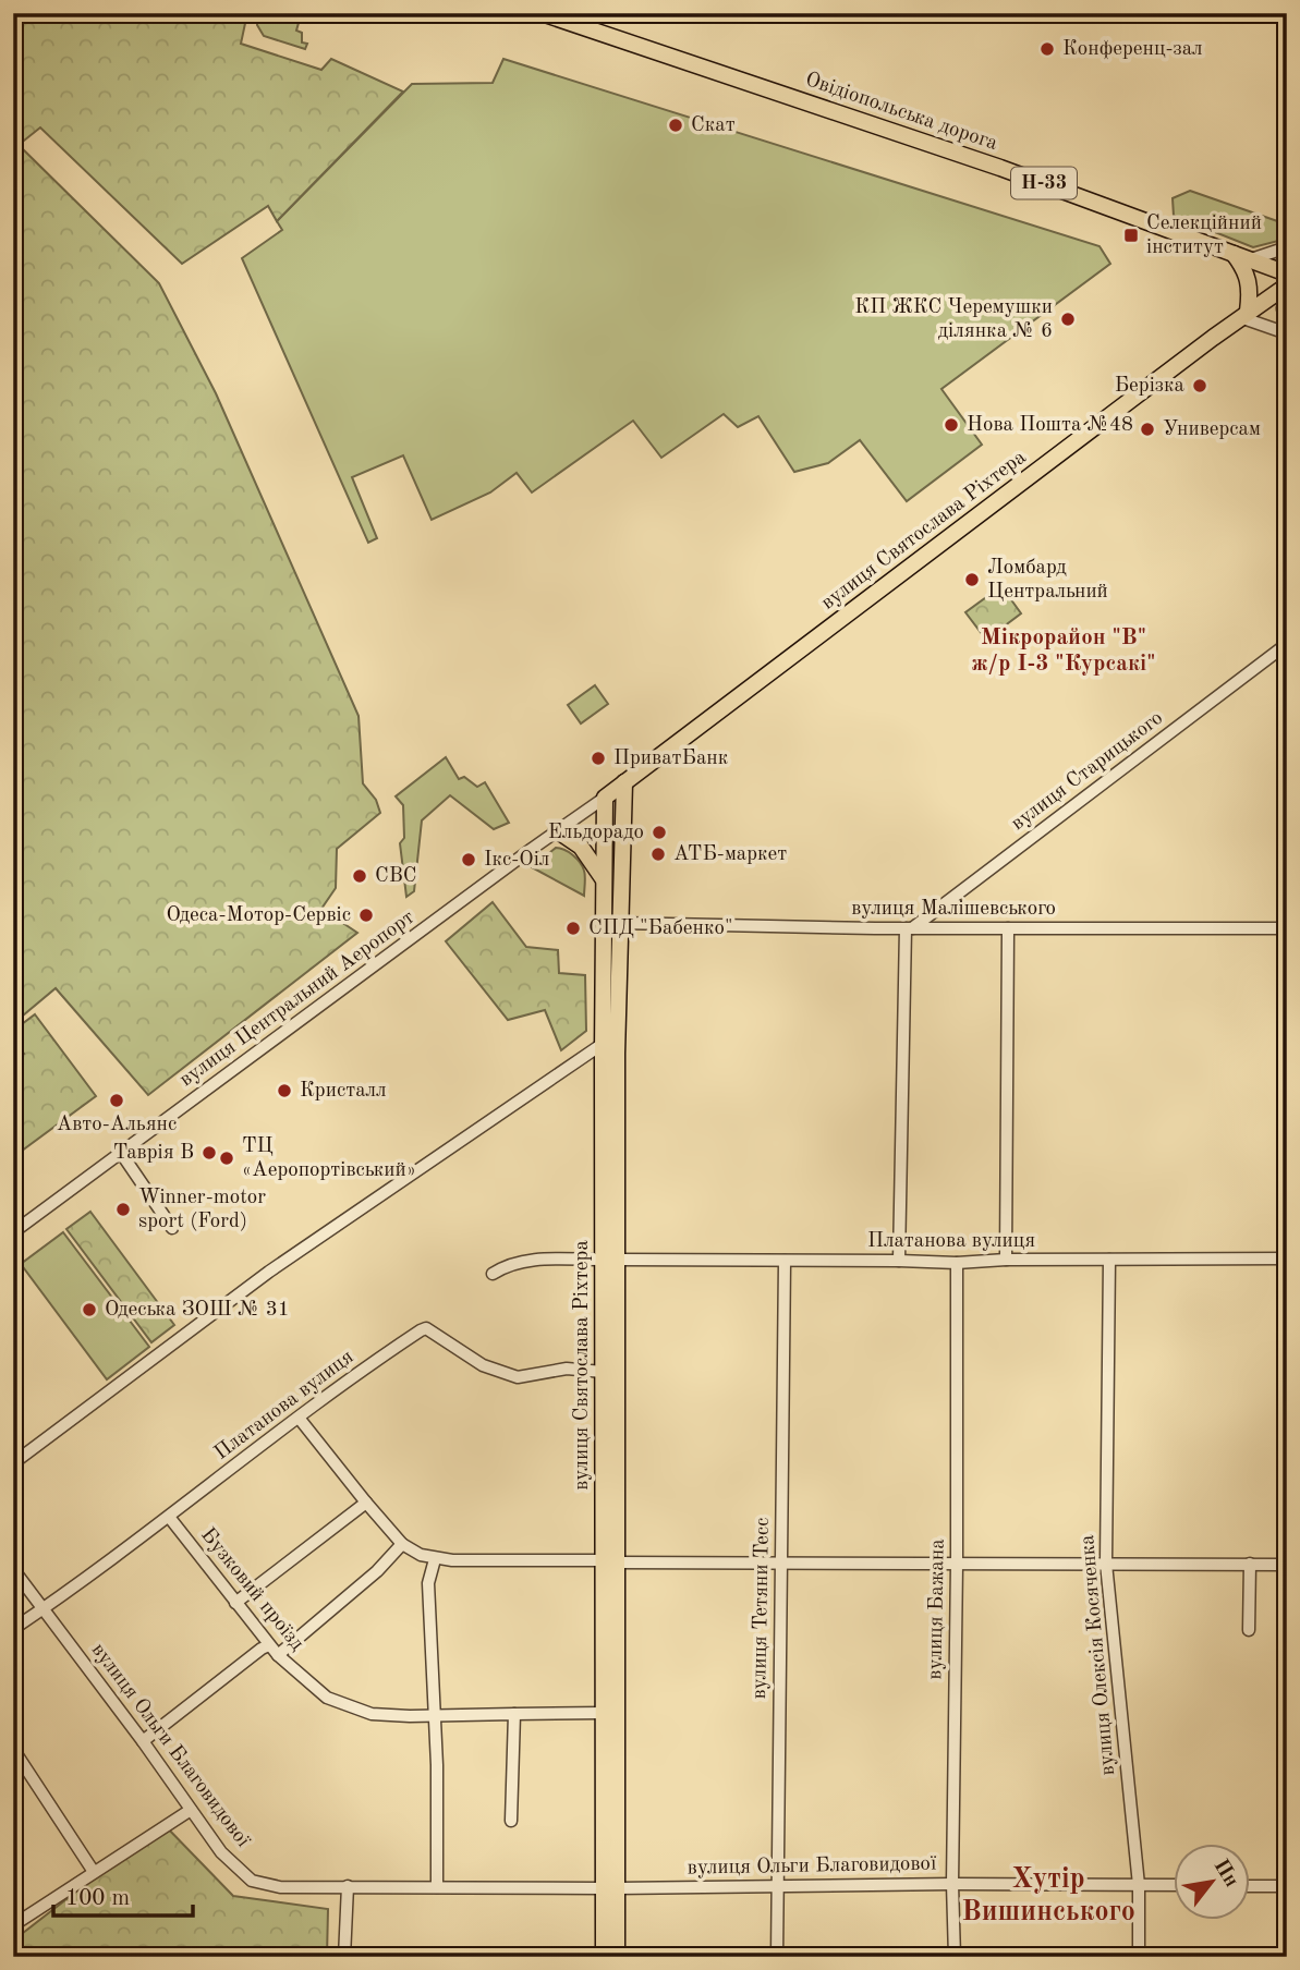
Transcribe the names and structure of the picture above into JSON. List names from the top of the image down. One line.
{"streets":{"main road":["Овідіопольська дорога","Н-33","вулиця Святослава Ріхтера"],"street":["вулиця Старицького","вулиця Малішевського","вулиця Центральний Аеропорт","Платанова вулиця","Бузковий проїзд","вулиця Тетяни Тесс","вулиця Бажана","вулиця Олексія Косяченка","вулиця Ольги Благовидової"]},"crossings":[["вулиця Святослава Ріхтера","вулиця Малішевського"],["вулиця Святослава Ріхтера","вулиця Центральний Аеропорт"],["вулиця Святослава Ріхтера","Платанова вулиця"],["вулиця Святослава Ріхтера","Бузковий проїзд"],["вулиця Святослава Ріхтера","вулиця Ольги Благовидової"],["вулиця Старицького","вулиця Малішевського"],["Платанова вулиця","Бузковий проїзд"],["Платанова вулиця","вулиця Тетяни Тесс"],["Платанова вулиця","вулиця Бажана"],["Платанова вулиця","вулиця Олексія Косяченка"],["Платанова вулиця","вулиця Ольги Благовидової"],["вулиця Тетяни Тесс","вулиця Ольги Благовидової"],["вулиця Бажана","вулиця Ольги Благовидової"],["вулиця Олексія Косяченка","вулиця Ольги Благовидової"]],"districts":["Мікрорайон \"В\" ж/р I-3 \"Курсакі\"","Хутір Вишинського"],"places":{"other":["Конференц-зал","Скат","КП ЖКС Черемушки ділянка № 6","Берізка","Нова Пошта №48","Универсам","Ломбард Центральний","ПриватБанк","Ельдорадо","АТБ-маркет","Ікс-Оіл","СВС","Одеса-Мотор-Сервіс","СПД \"Бабенко\"","Кристалл","Авто-Альянс","Таврія В","ТЦ «Аеропортівський»","Winner-motor sport (Ford)","Одеська ЗОШ № 31"],"transit":["Селекційний інститут"]},"scale_bar":"100 m","north":"top right"}
